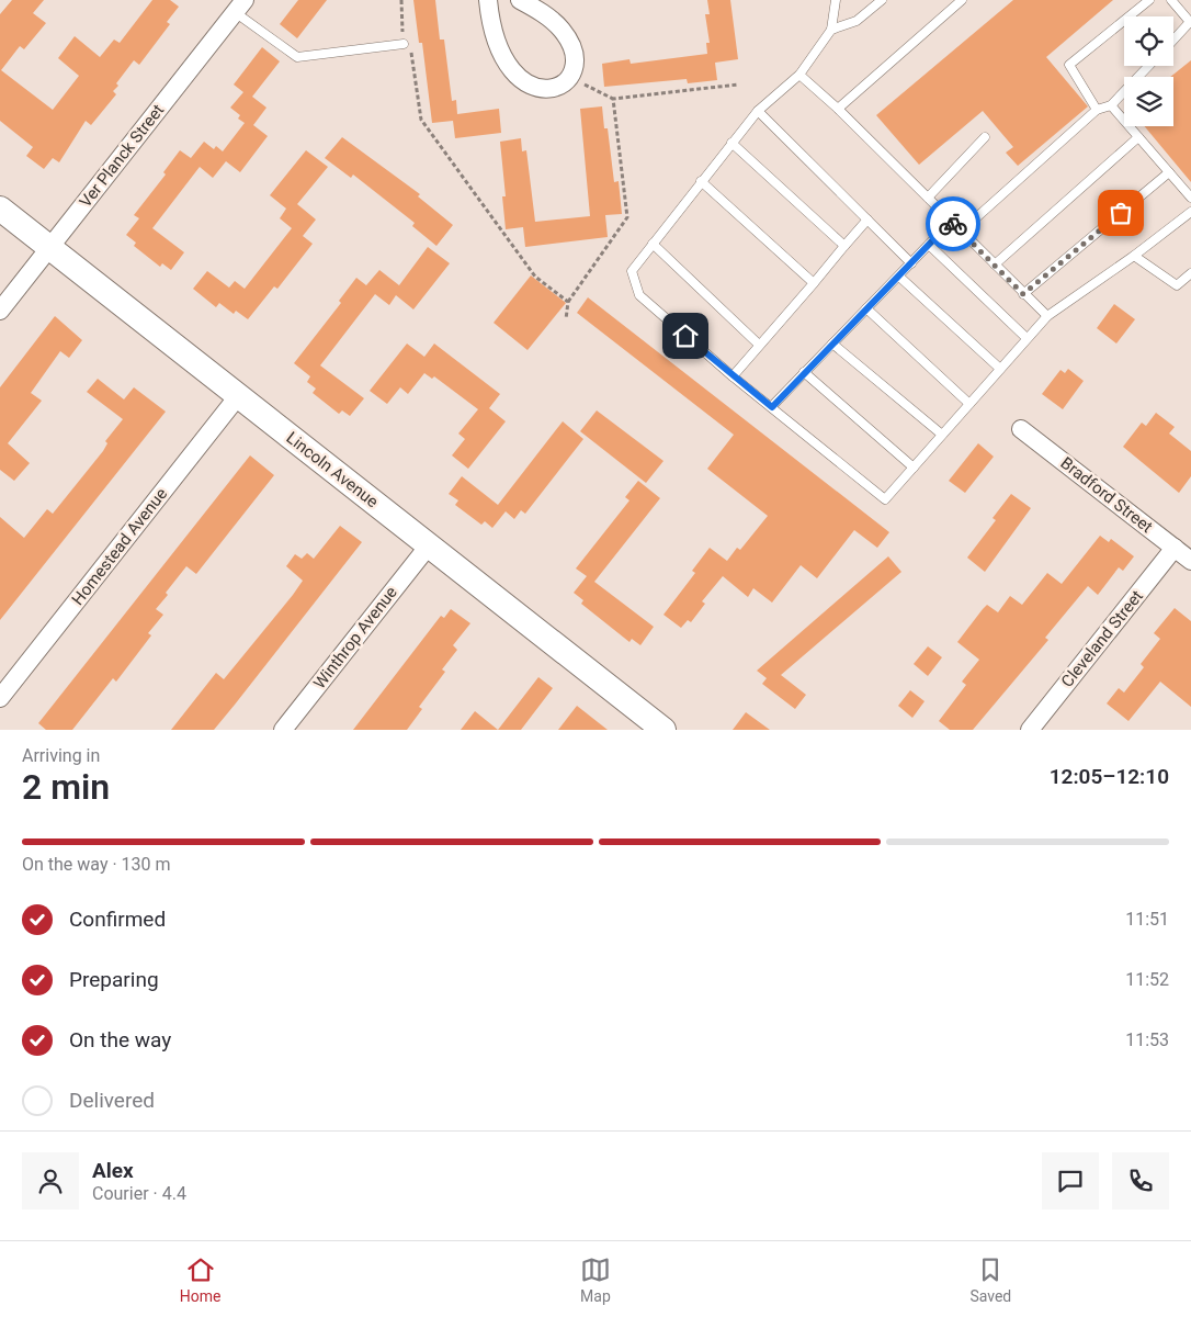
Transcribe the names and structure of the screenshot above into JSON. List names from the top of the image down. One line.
{"streets":{"street":["Ver Planck Street","Lincoln Avenue","Bradford Street","Homestead Avenue","Winthrop Avenue","Cleveland Street"]},"crossings":[["Ver Planck Street","Lincoln Avenue"],["Lincoln Avenue","Homestead Avenue"],["Lincoln Avenue","Winthrop Avenue"],["Bradford Street","Cleveland Street"]],"page":{"heading":["2 min","Arriving in","12:05–12:10"],"panel":["Alex","Courier · 4.4"],"bar":"On the way · 130 m","list":[["Confirmed","11:51"],["Preparing","11:52"],["On the way","11:53"],"Delivered"],"tabs":["Home","Map","Saved"]}}
